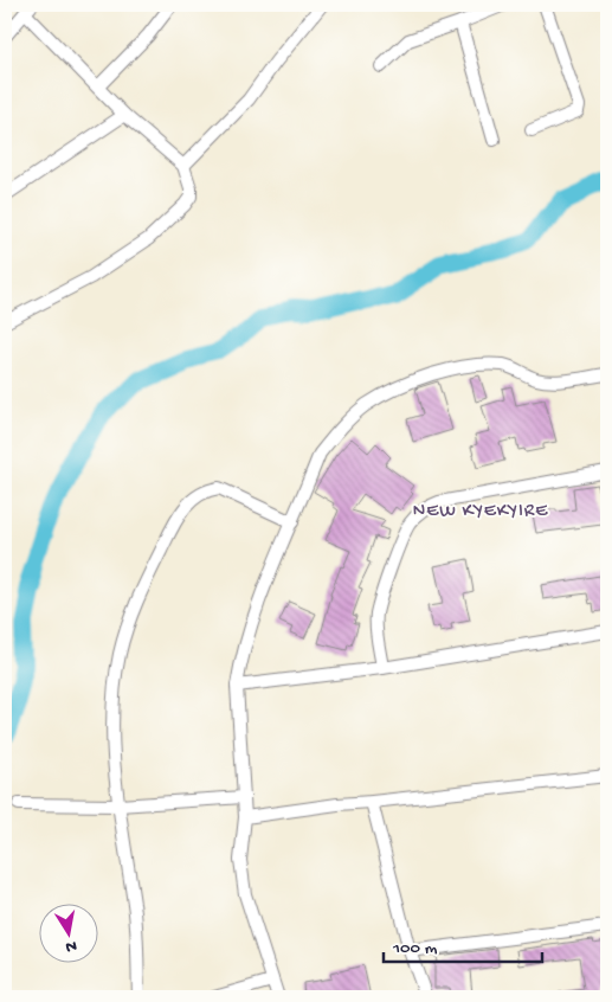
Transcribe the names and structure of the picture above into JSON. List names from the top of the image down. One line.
{"districts":["NEW KYEKYIRE"],"scale_bar":"100 m","north":"bottom"}
